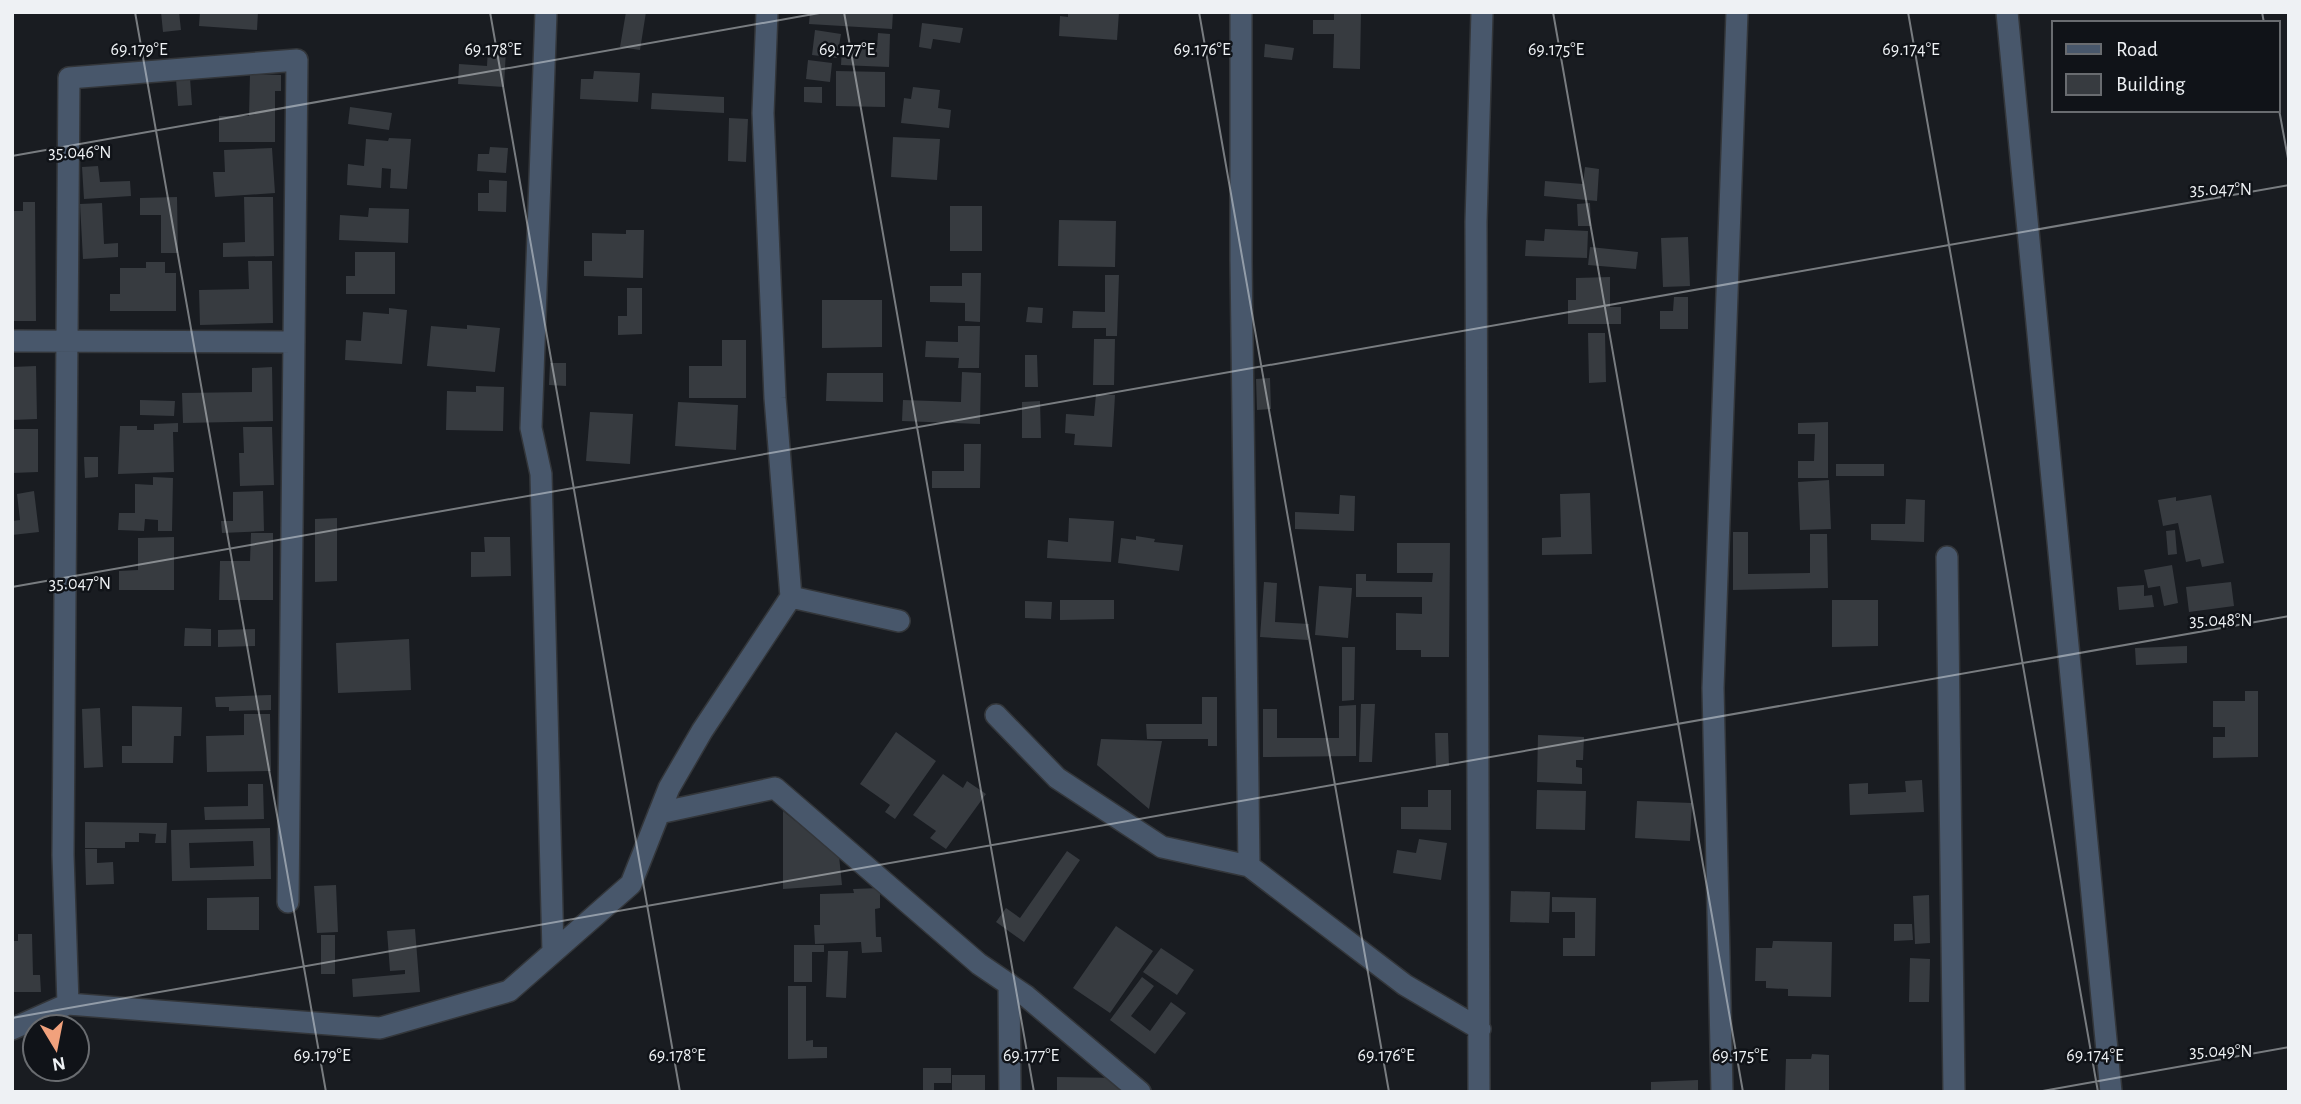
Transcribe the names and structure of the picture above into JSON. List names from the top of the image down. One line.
{"legend":["Road","Building"],"north":"bottom","coordinates":["69.179°E","69.178°E","69.177°E","69.176°E","69.175°E","69.174°E","35.046°N","35.047°N","35.048°N","35.049°N"]}
